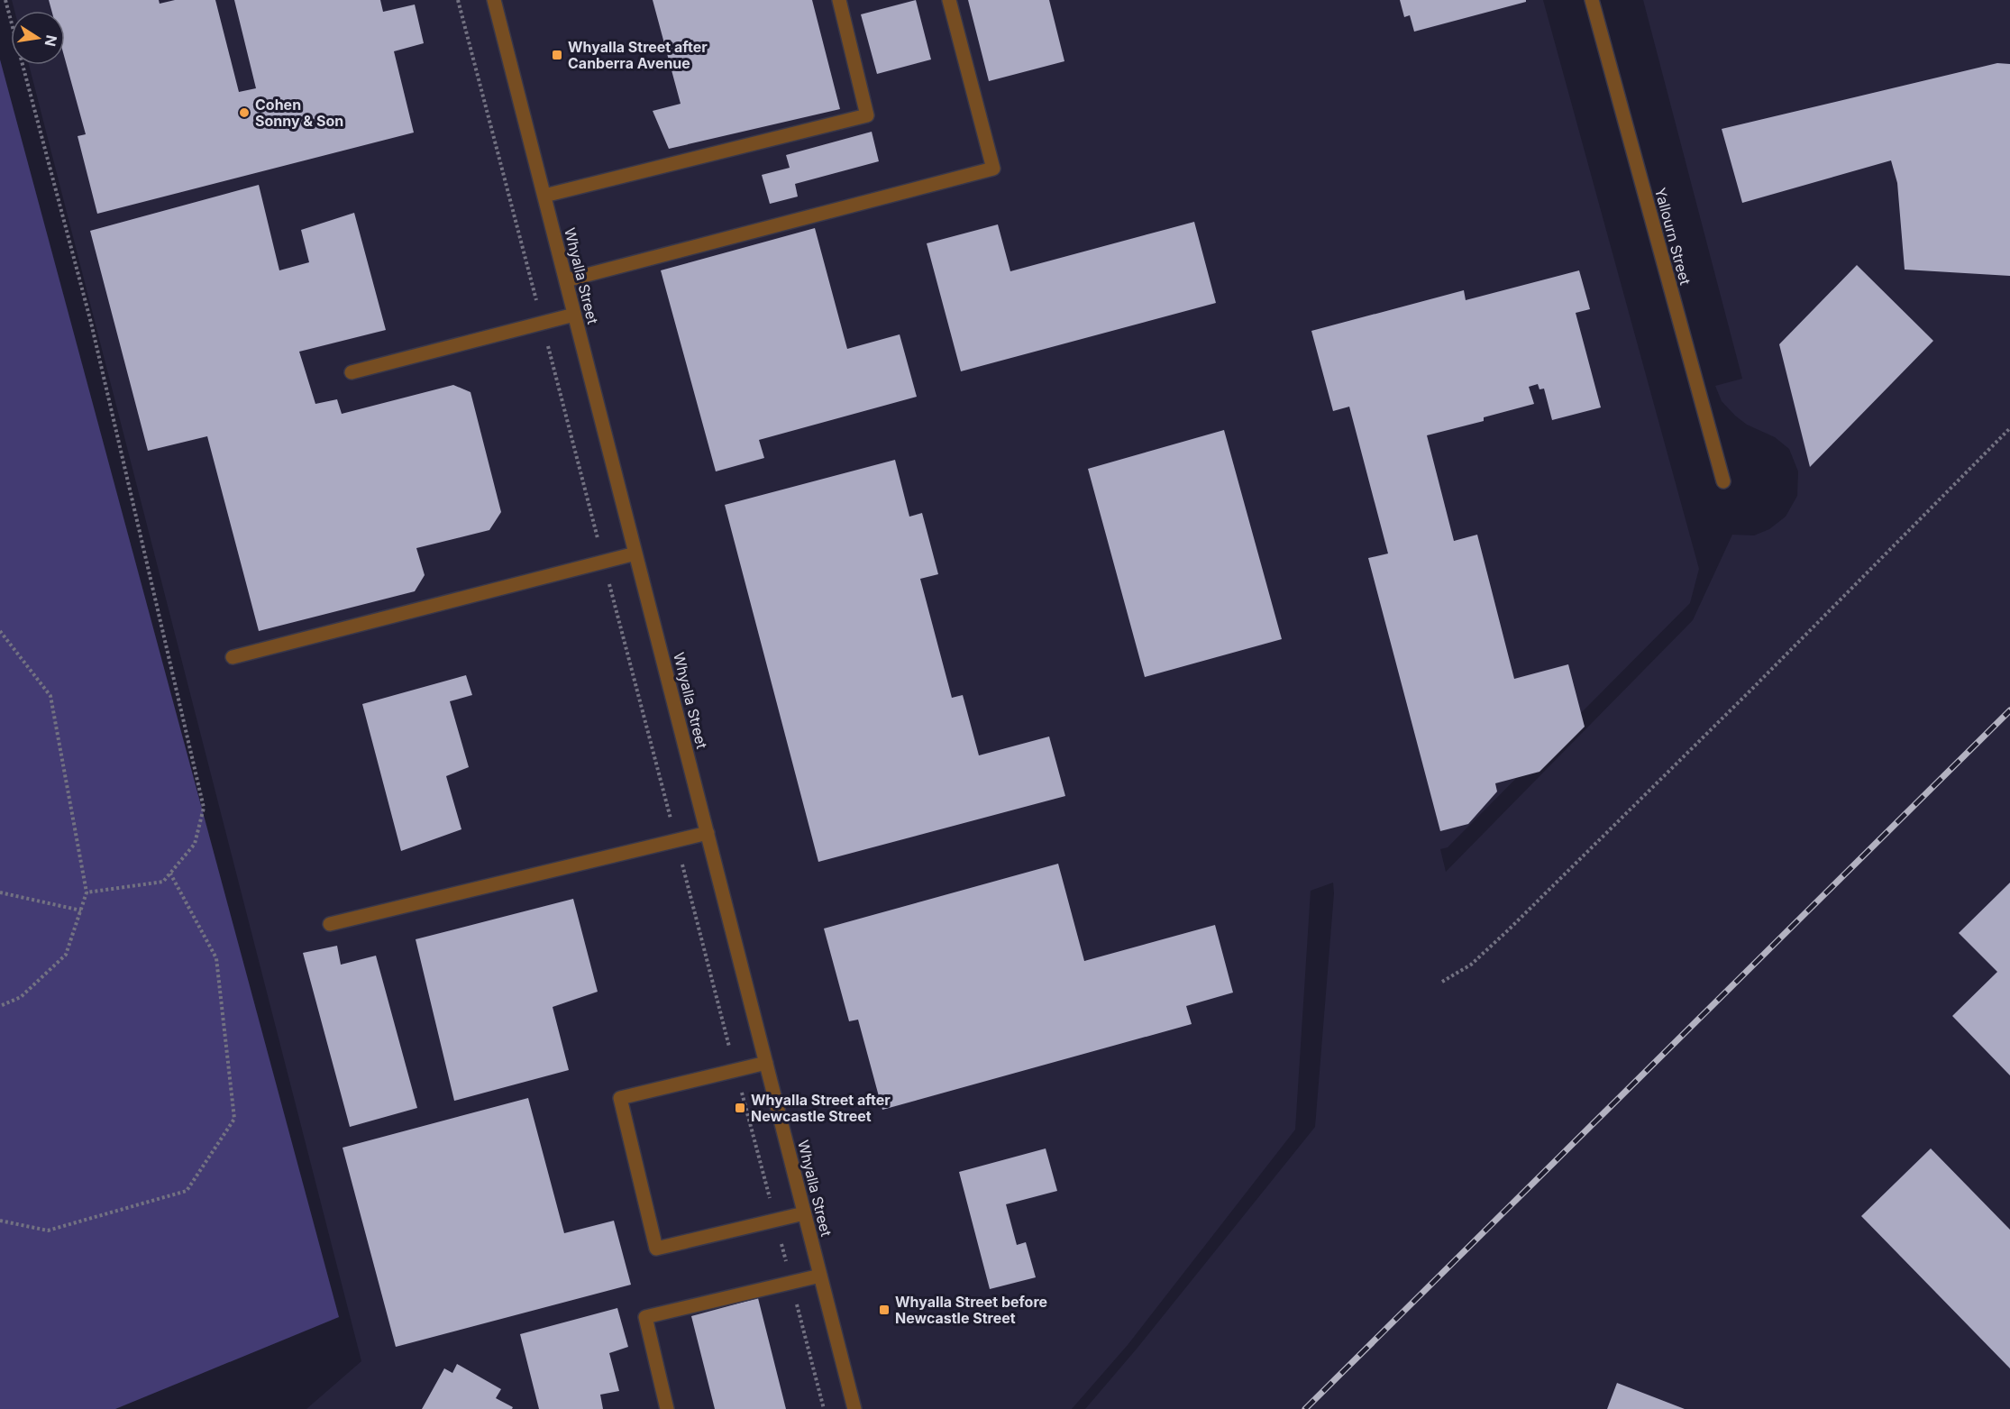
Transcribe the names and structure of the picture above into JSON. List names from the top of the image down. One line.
{"streets":{"street":["Yallourn Street","Whyalla Street"]},"places":{"transit":["Whyalla Street after Canberra Avenue","Whyalla Street after Newcastle Street","Whyalla Street before Newcastle Street"],"other":["Cohen Sonny & Son"]},"north":"right"}
